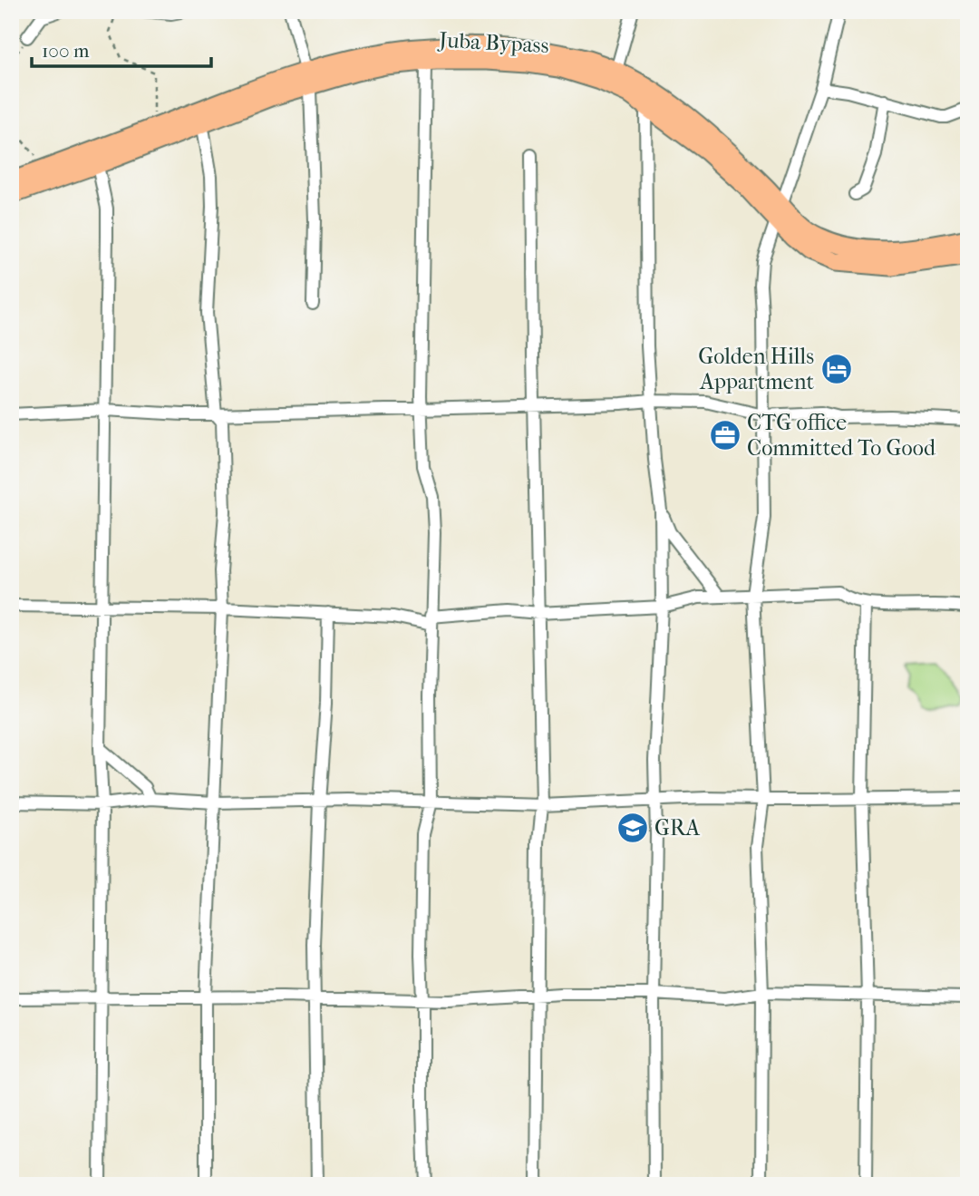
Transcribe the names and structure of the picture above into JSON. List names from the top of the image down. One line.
{"streets":{"main road":["Juba Bypass"]},"places":{"hotel":["Golden Hills Appartment"],"office":["CTG office Committed To Good"],"school or university":["GRA"]},"scale_bar":"100 m"}
